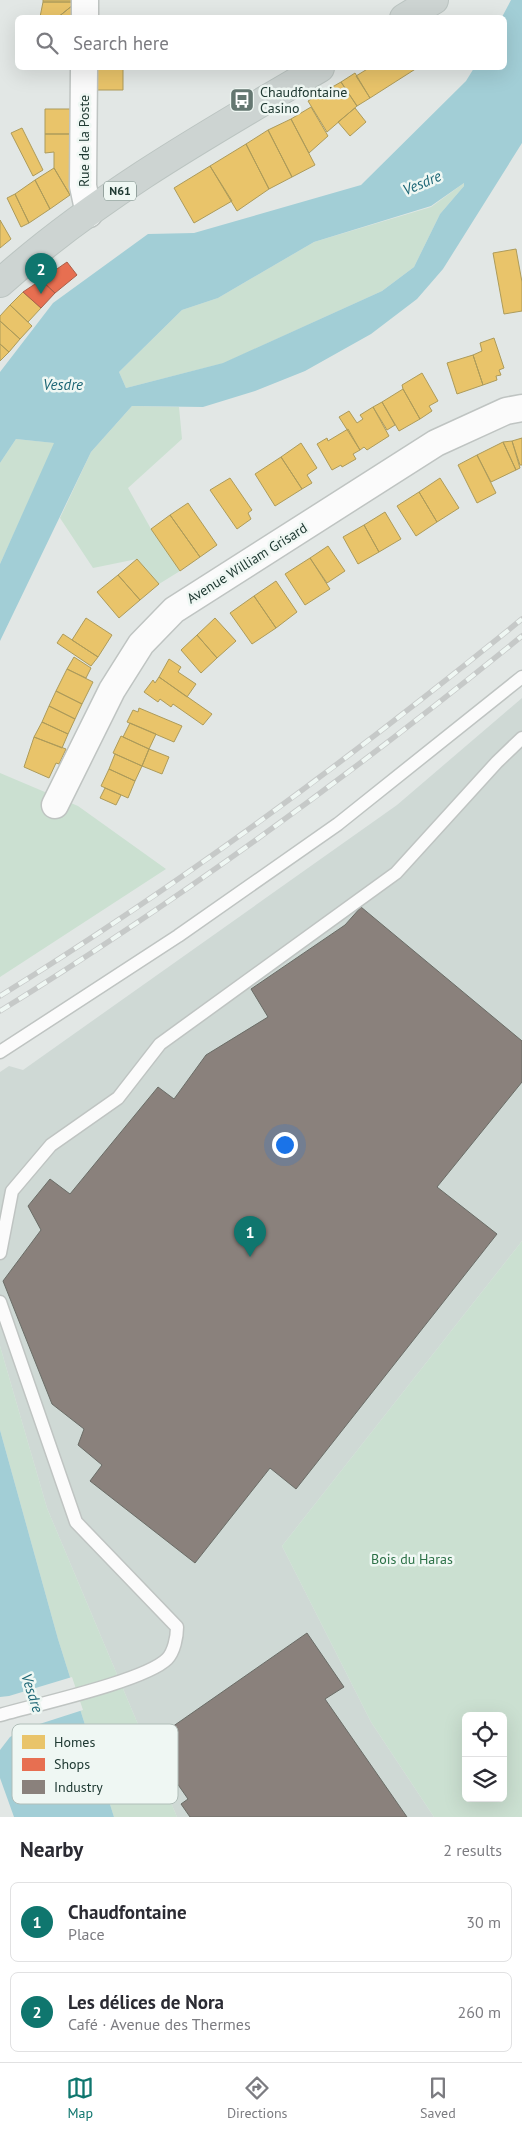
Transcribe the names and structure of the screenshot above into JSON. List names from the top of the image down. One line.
{"streets":{"main road":["N61"],"street":["Rue de la Poste","Avenue William Grisard"]},"crossings":[["Rue de la Poste","N61"]],"water":["Vesdre"],"parks":["Bois du Haras"],"places":{"bus stop":["Chaudfontaine Casino"]},"legend":["Homes","Shops","Industry"],"page":{"search":"Search here","pins":["2","1"],"heading":["Nearby","2 results"],"list":[{"mark":"1","name":"Chaudfontaine","note":"Place","value":"30 m"},{"mark":"2","name":"Les délices de Nora","note":"Café · Avenue des Thermes","value":"260 m"}],"nav":["Map","Directions","Saved"]}}
